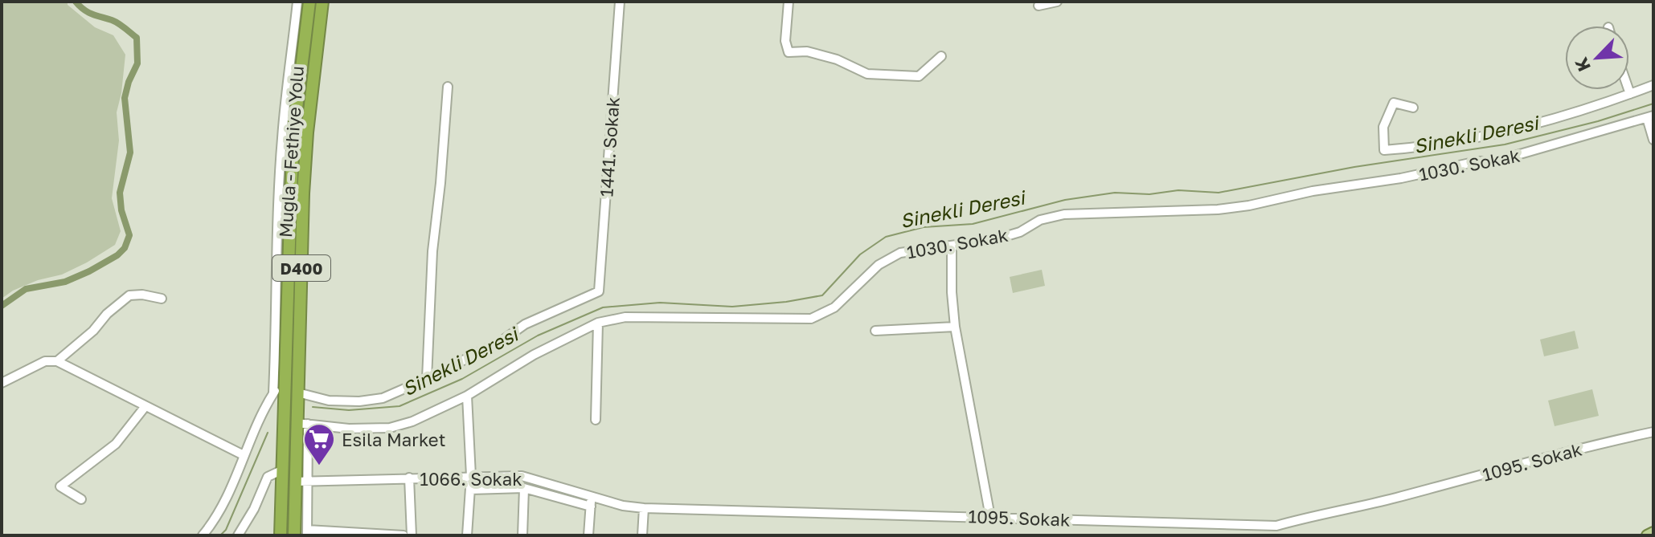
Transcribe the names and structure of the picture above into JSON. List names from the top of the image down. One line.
{"streets":{"highway":["Muğla - Fethiye Yolu","D400"],"street":["1441. Sokak","1030. Sokak","1095. Sokak","1066. Sokak"]},"crossings":[["Muğla - Fethiye Yolu","1030. Sokak"],["Muğla - Fethiye Yolu","1066. Sokak"],["1095. Sokak","1066. Sokak"]],"water":["Sinekli Deresi"],"places":{"supermarket":["Esila Market"]},"north":"bottom left"}
